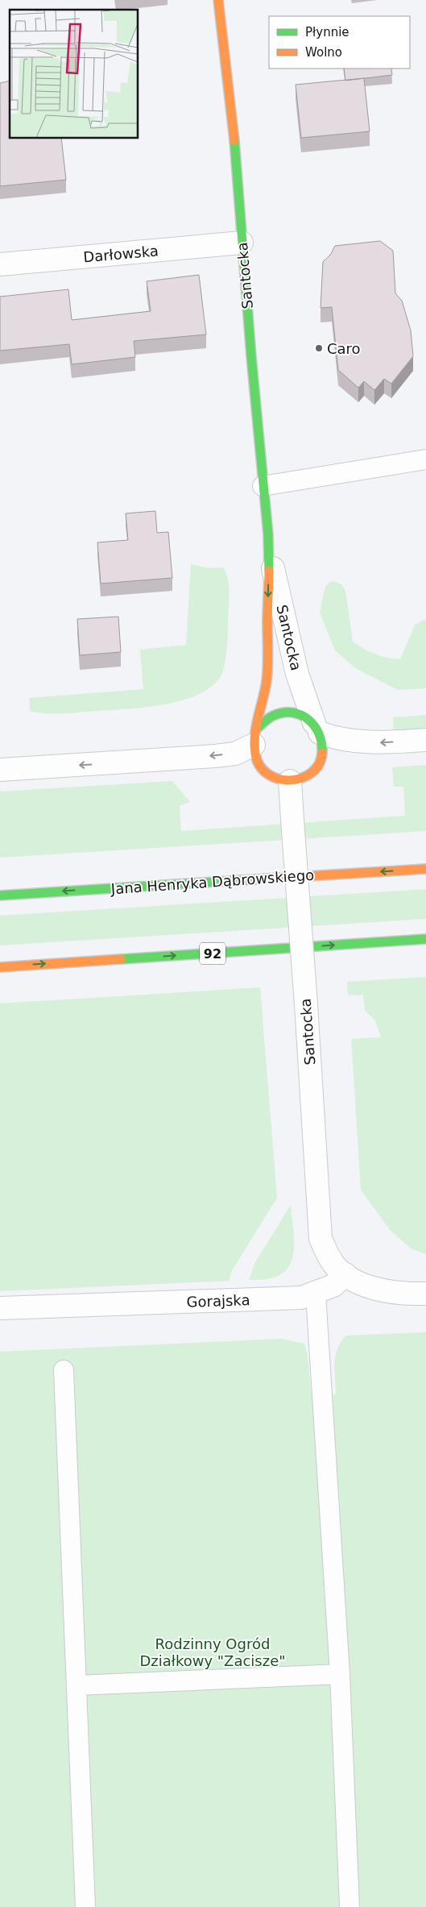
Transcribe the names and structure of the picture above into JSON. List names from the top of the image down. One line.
{"streets":{"street":["Darłowska","Santocka","Jana Henryka Dąbrowskiego","92","Gorajska"]},"crossings":[["Darłowska","Santocka"],["Santocka","Gorajska"]],"parks":["Rodzinny Ogród Działkowy \"Zacisze\""],"places":["Caro"],"legend":["Płynnie","Wolno"]}
